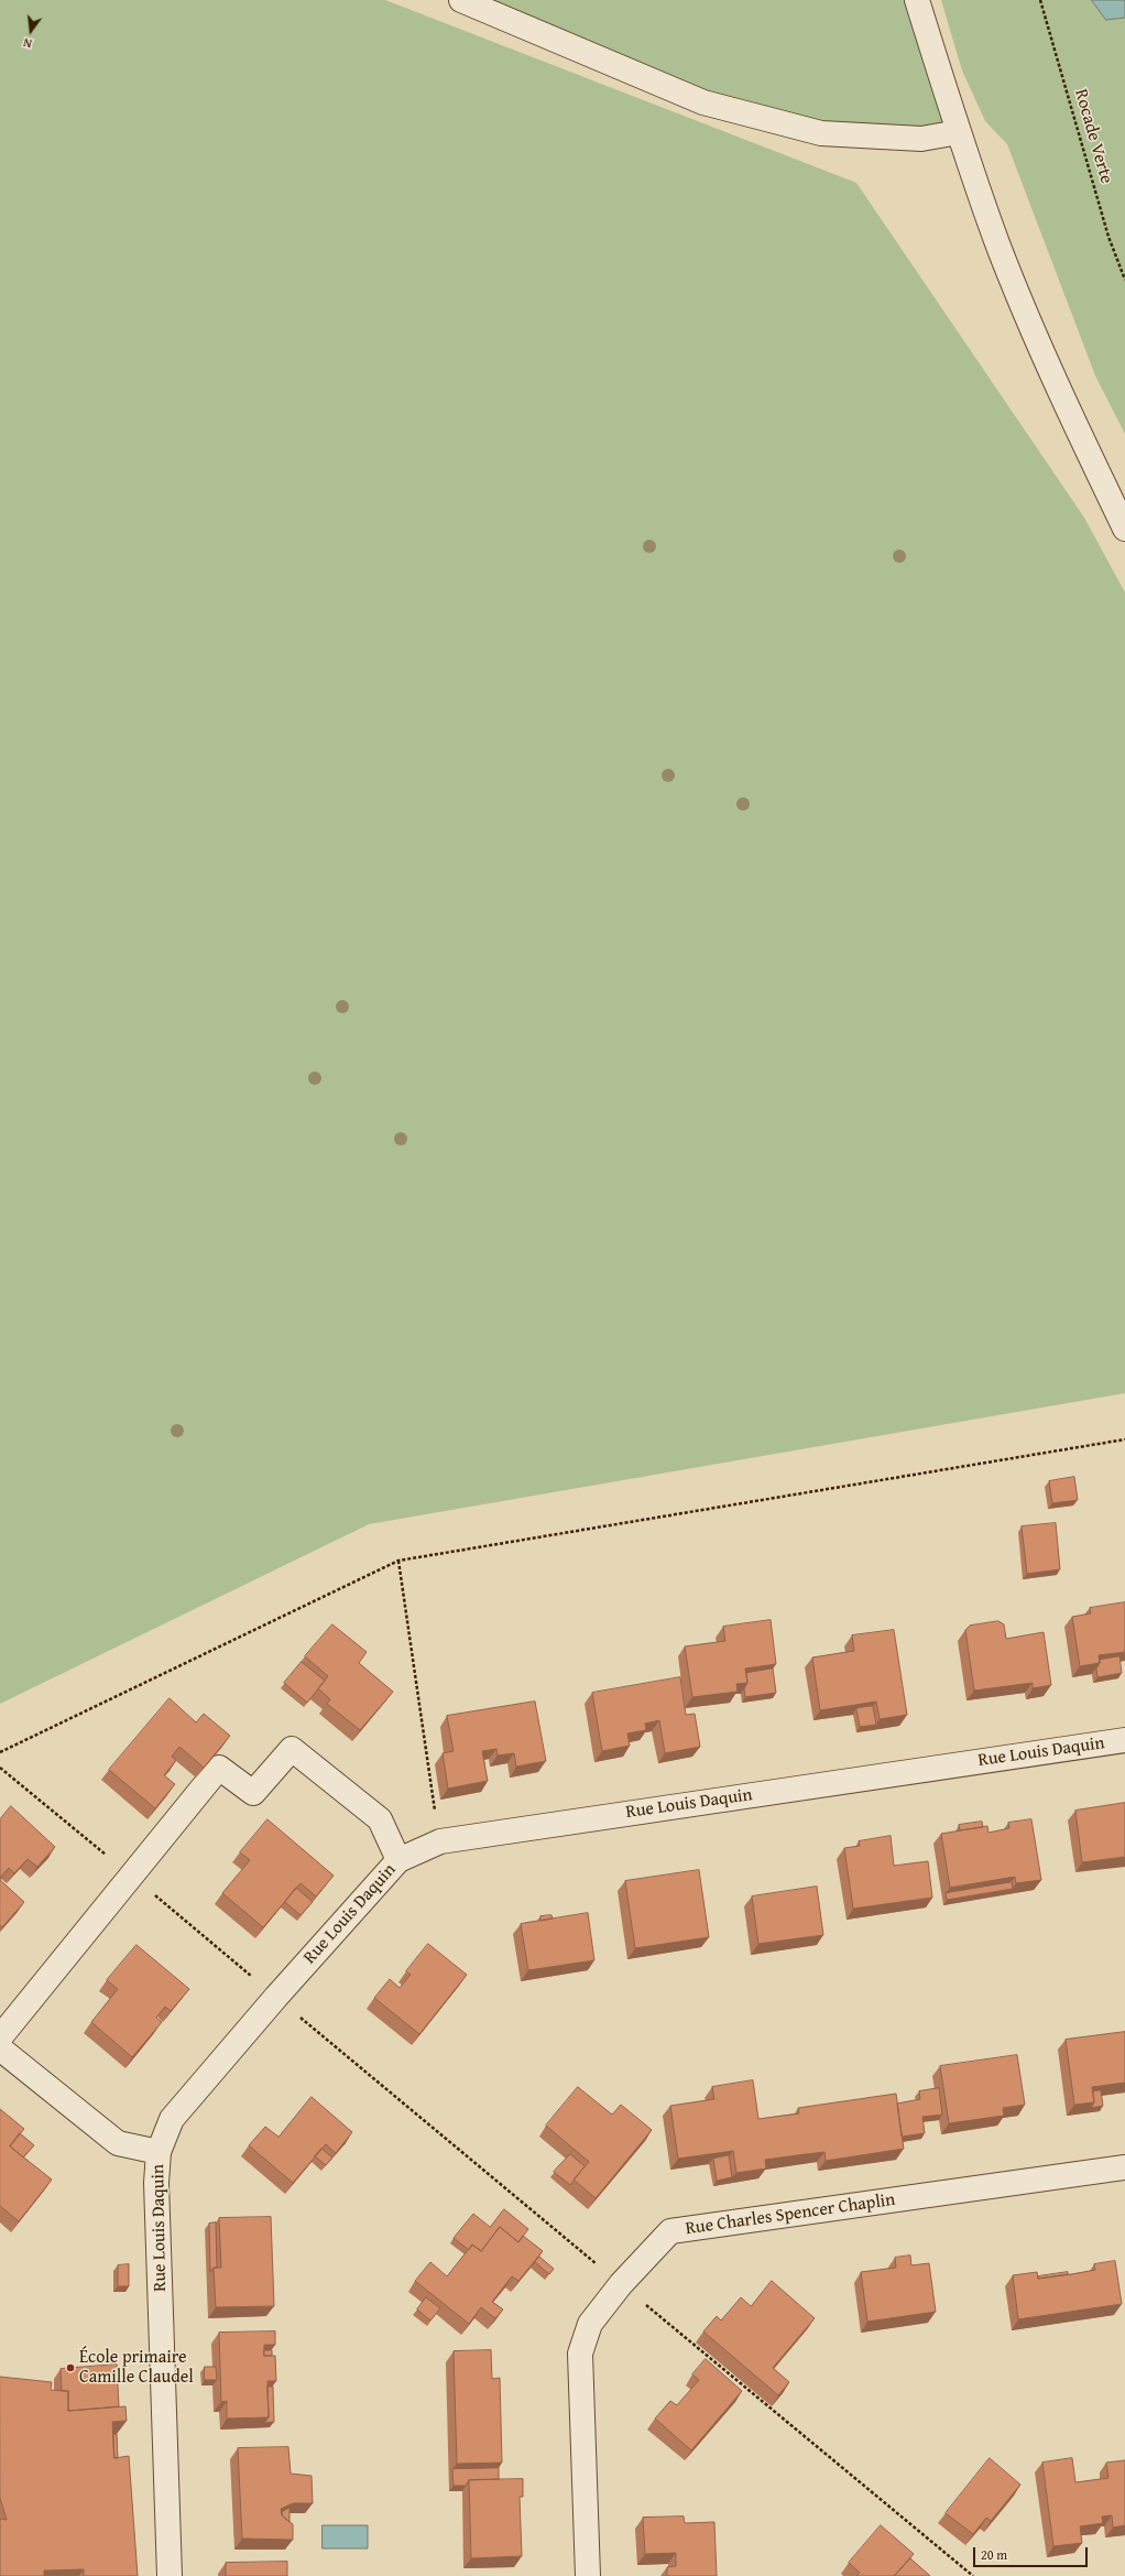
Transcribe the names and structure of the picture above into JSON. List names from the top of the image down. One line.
{"streets":{"street":["Rue Louis Daquin","Rue Charles Spencer Chaplin"],"path":["Rocade Verte"]},"places":["École primaire Camille Claudel"],"scale_bar":"20 m","north":"bottom"}
